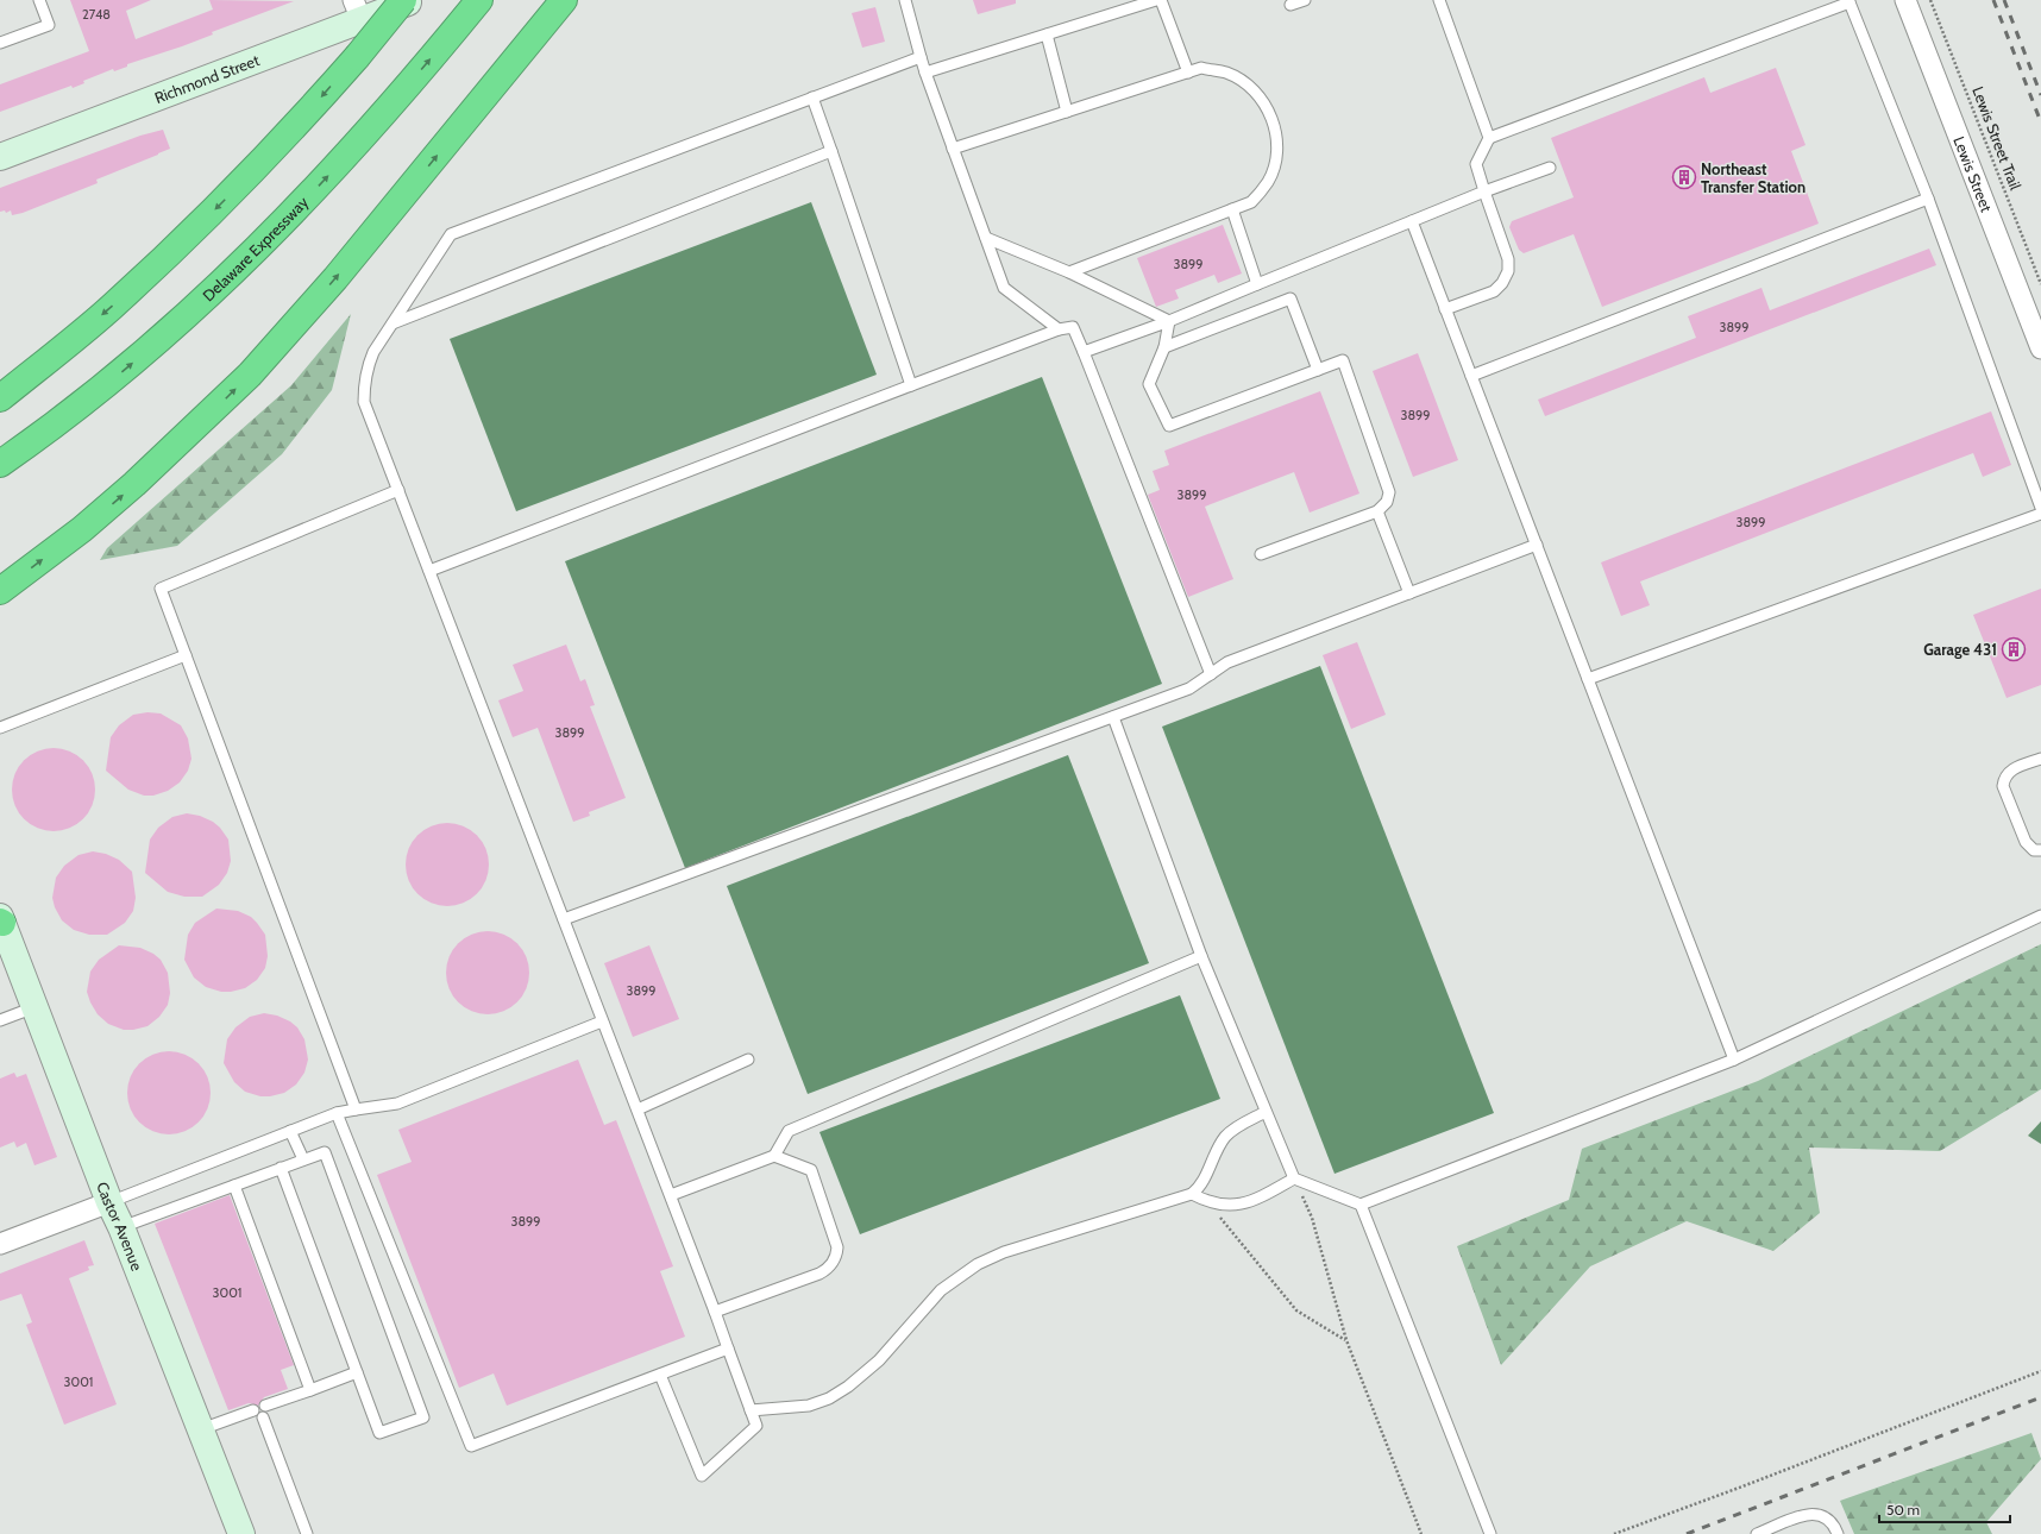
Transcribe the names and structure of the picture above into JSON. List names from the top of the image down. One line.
{"streets":{"highway":["Delaware Expressway"],"street":["Richmond Street","Lewis Street","Castor Avenue"],"path":["Lewis Street Trail"]},"places":{"building":["Northeast Transfer Station","Garage 431"]},"house_numbers":["2748","3899","3899","3899","3899","3899","3899","3899","3899","3001","3001"],"scale_bar":"50 m"}
